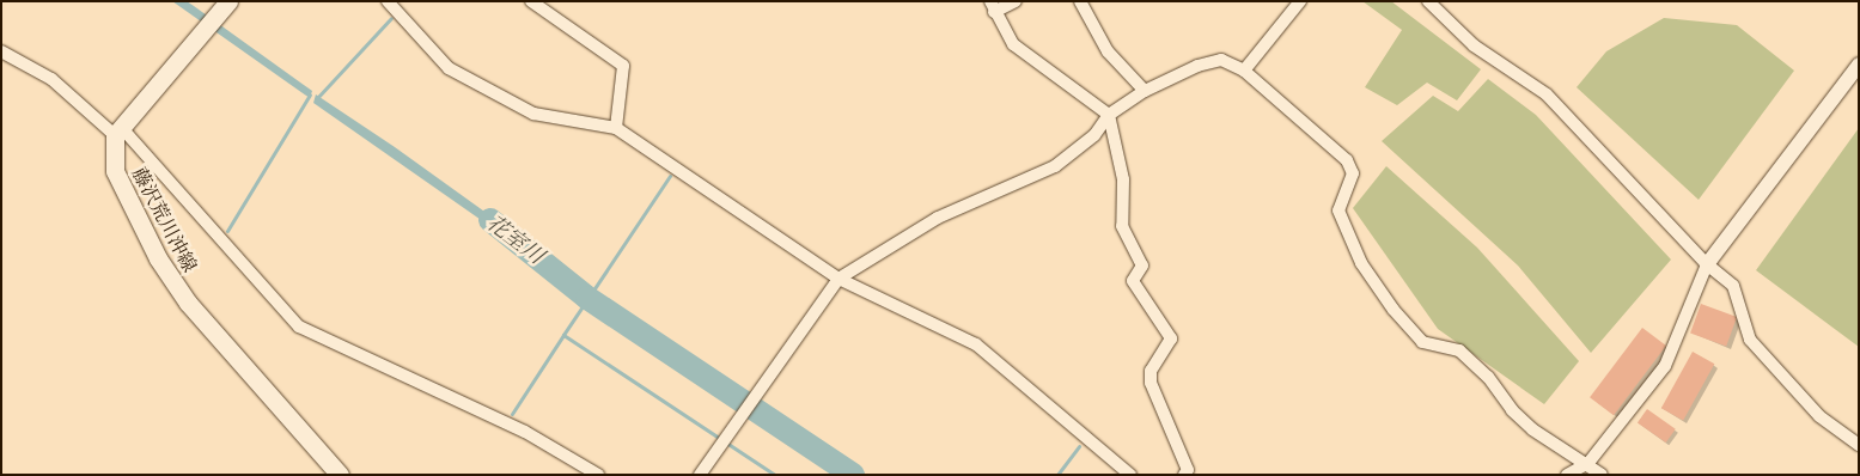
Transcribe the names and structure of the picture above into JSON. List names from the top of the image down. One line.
{"streets":{"main road":["藤沢荒川沖線"]},"water":["花室川"]}
